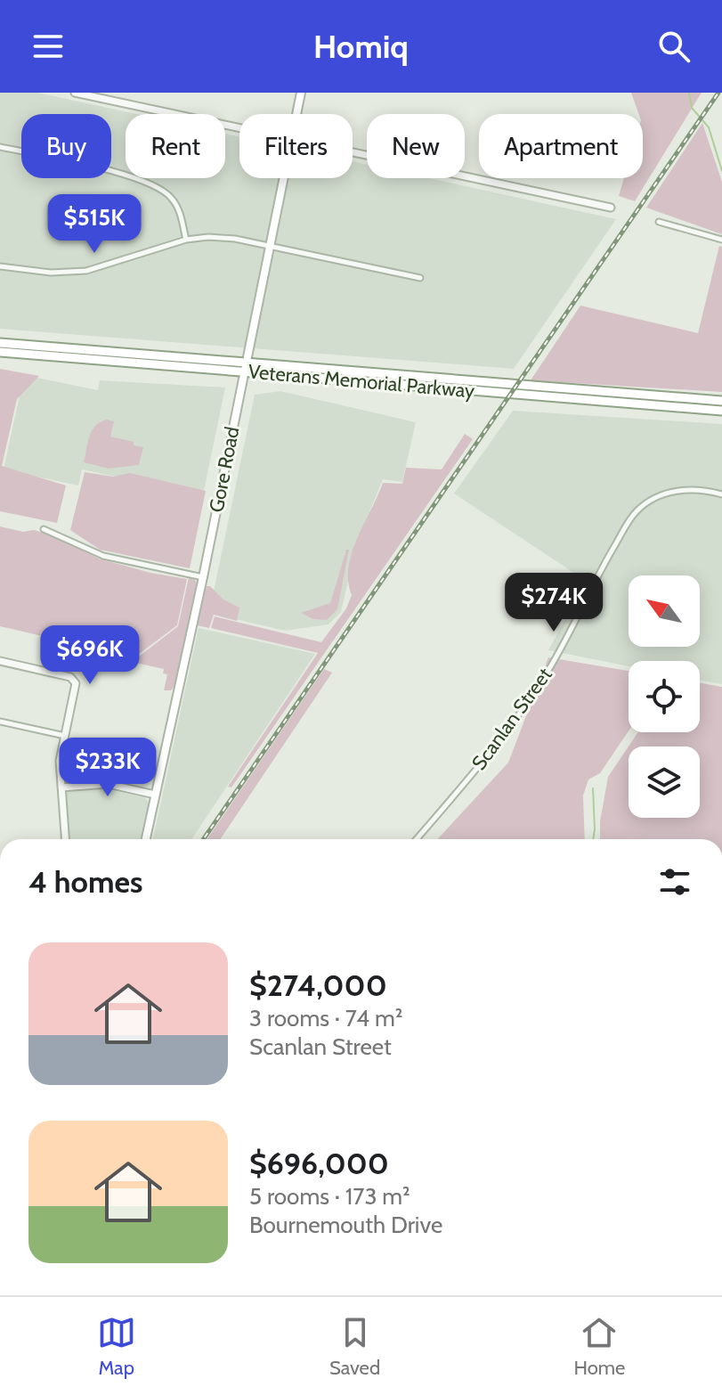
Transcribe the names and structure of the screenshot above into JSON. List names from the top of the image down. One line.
{"streets":{"highway":["Veterans Memorial Parkway"],"main road":["Gore Road"],"street":["Scanlan Street"]},"crossings":[["Veterans Memorial Parkway","Gore Road"]],"north":"top left","page":{"header":"Homiq","chip":["Buy","Rent","Filters","New","Apartment"],"price":["$515K","$274K","$696K","$233K"],"heading":"4 homes","list":[{"name":"$274,000","note":"3 rooms · 74 m² · Scanlan Street"},{"name":"$696,000","note":"5 rooms · 173 m² · Bournemouth Drive"}],"tabs":["Map","Saved","Home"]}}
